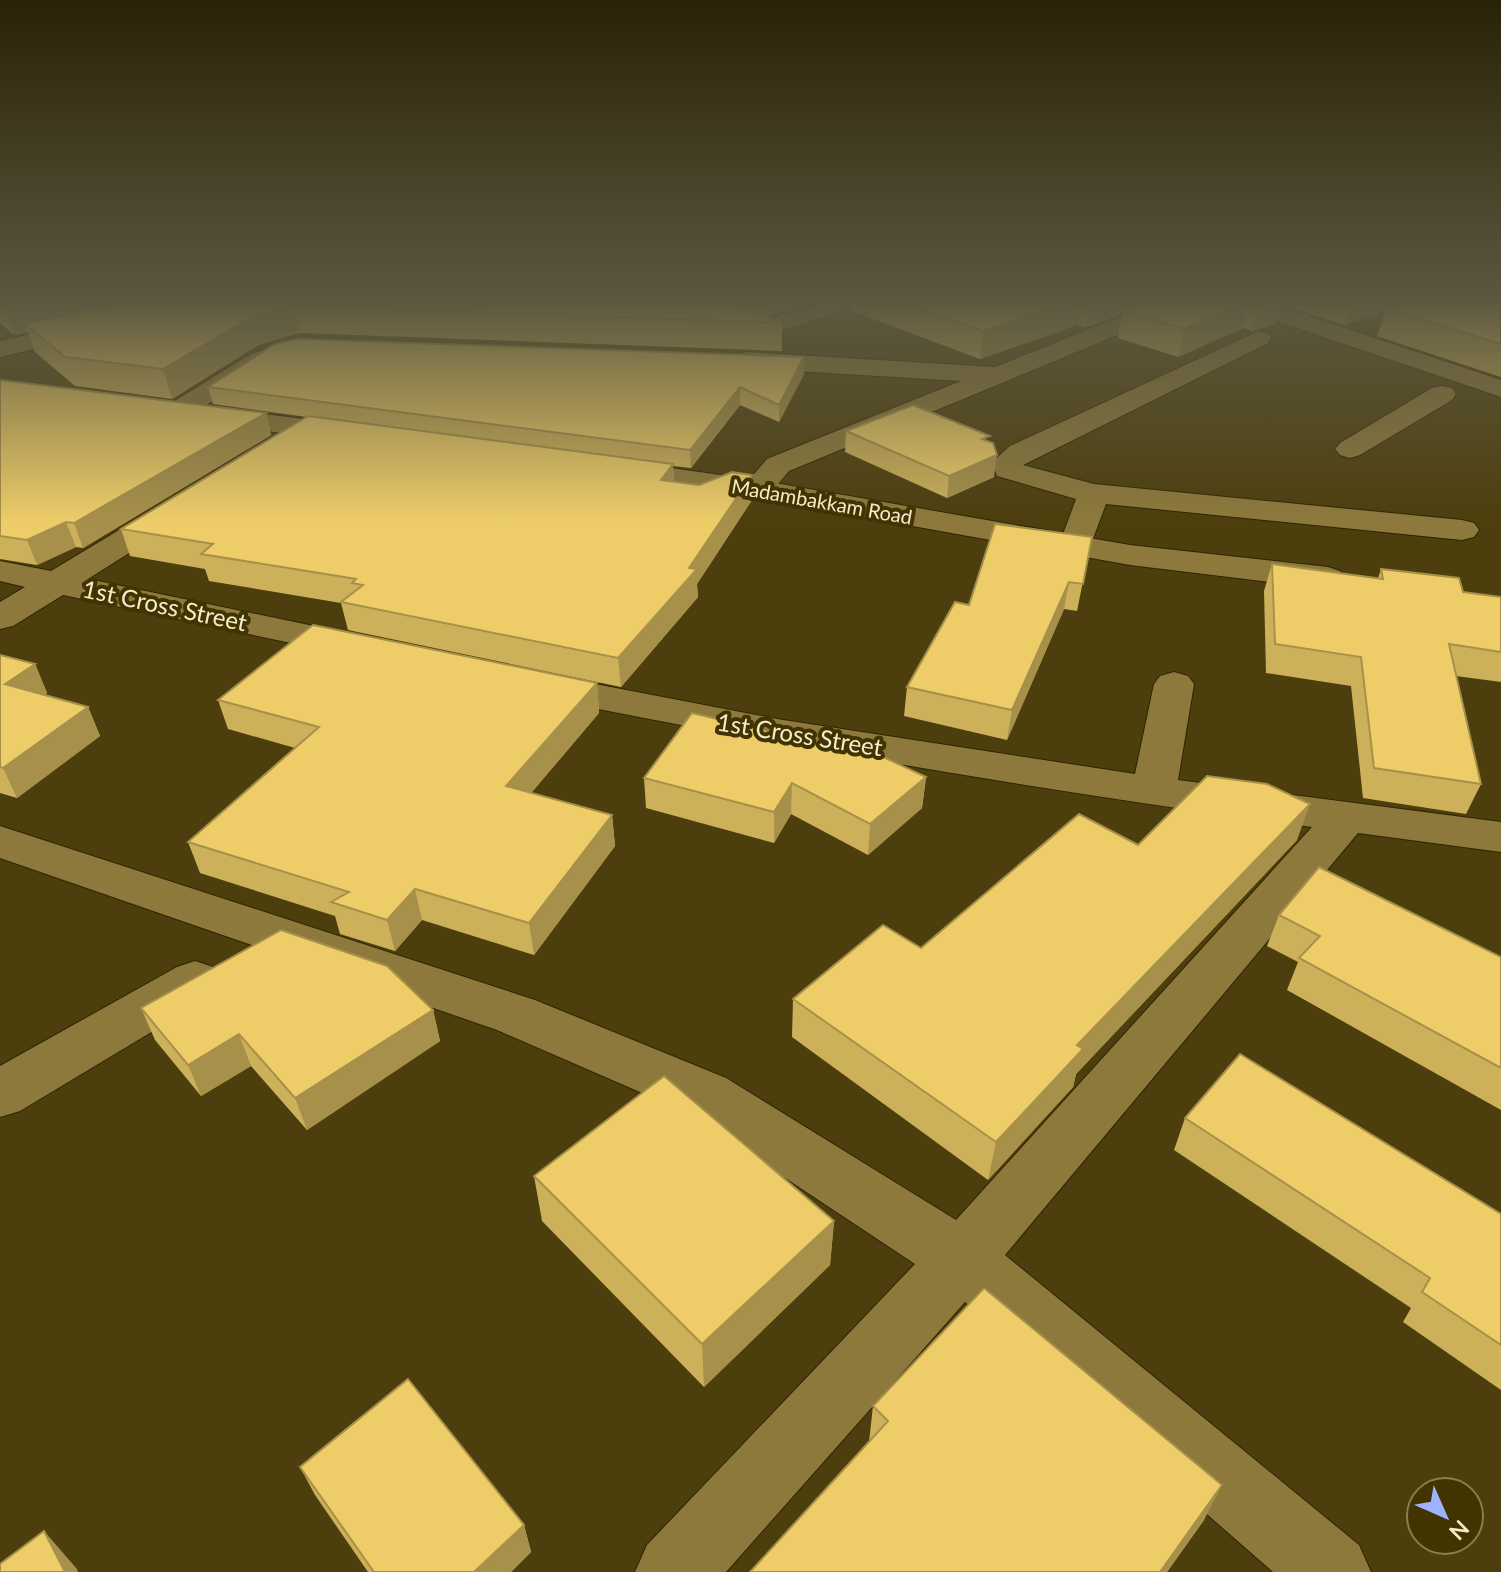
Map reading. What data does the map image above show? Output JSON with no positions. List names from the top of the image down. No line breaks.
{"streets":{"street":["Madambakkam Road","1st Cross Street"]},"north":"bottom right"}
